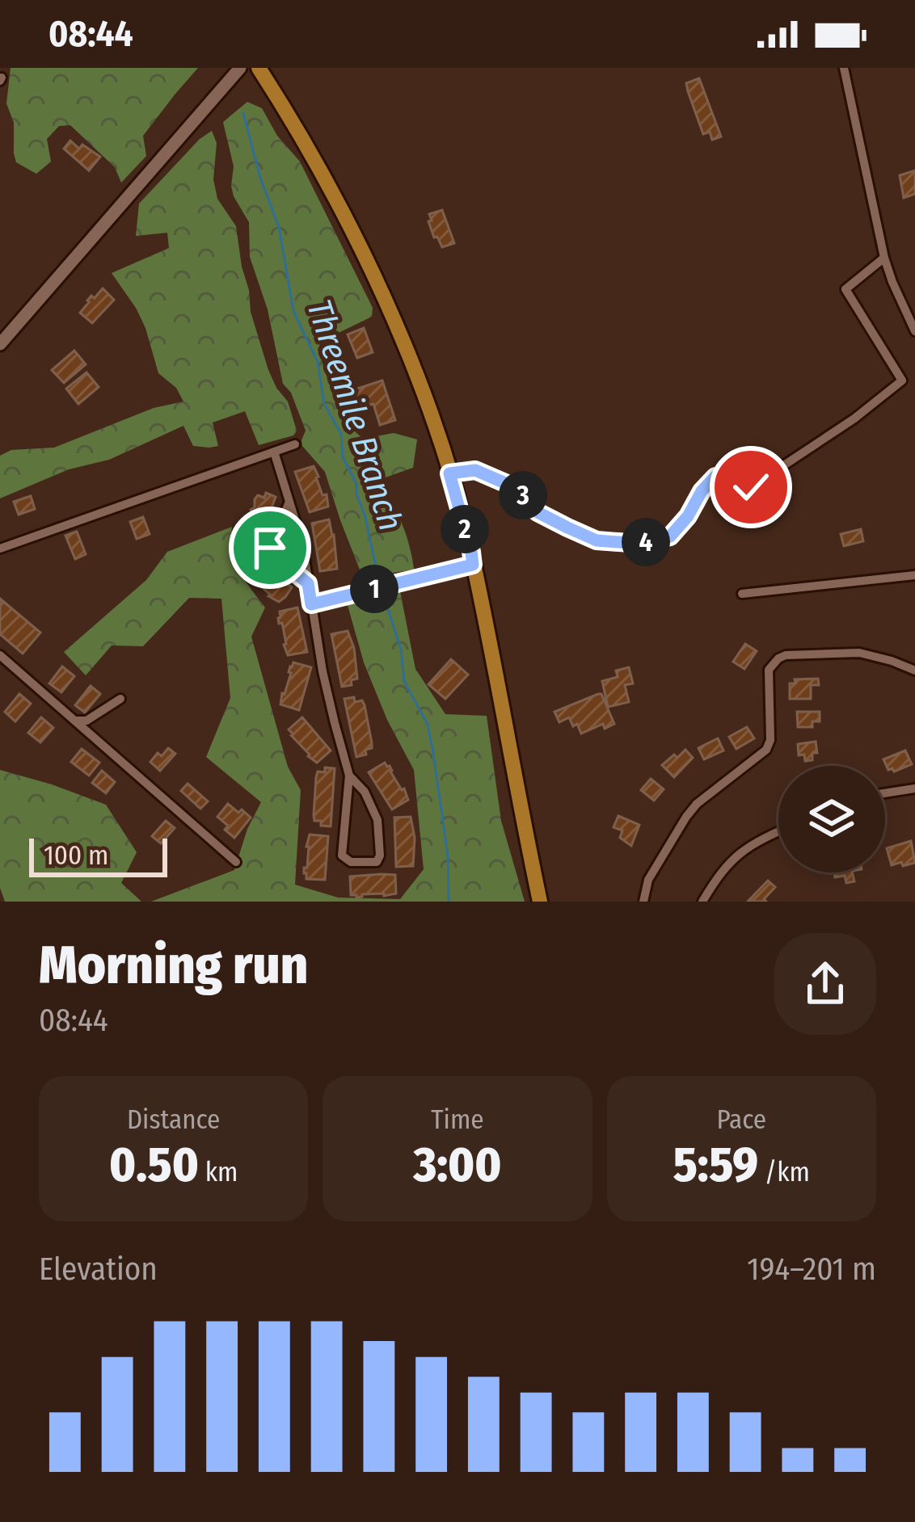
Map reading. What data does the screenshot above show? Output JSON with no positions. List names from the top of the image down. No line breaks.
{"water":["Threemile Branch"],"scale_bar":"100 m","page":{"status":"08:44","pins":["3","2","4","1"],"scale":"100 m","heading":["Morning run","08:44"],"stats":[["Distance","0.50 km"],["Time","3:00"],["Pace","5:59 /km"]],"chart":["Elevation","194–201 m"]}}
